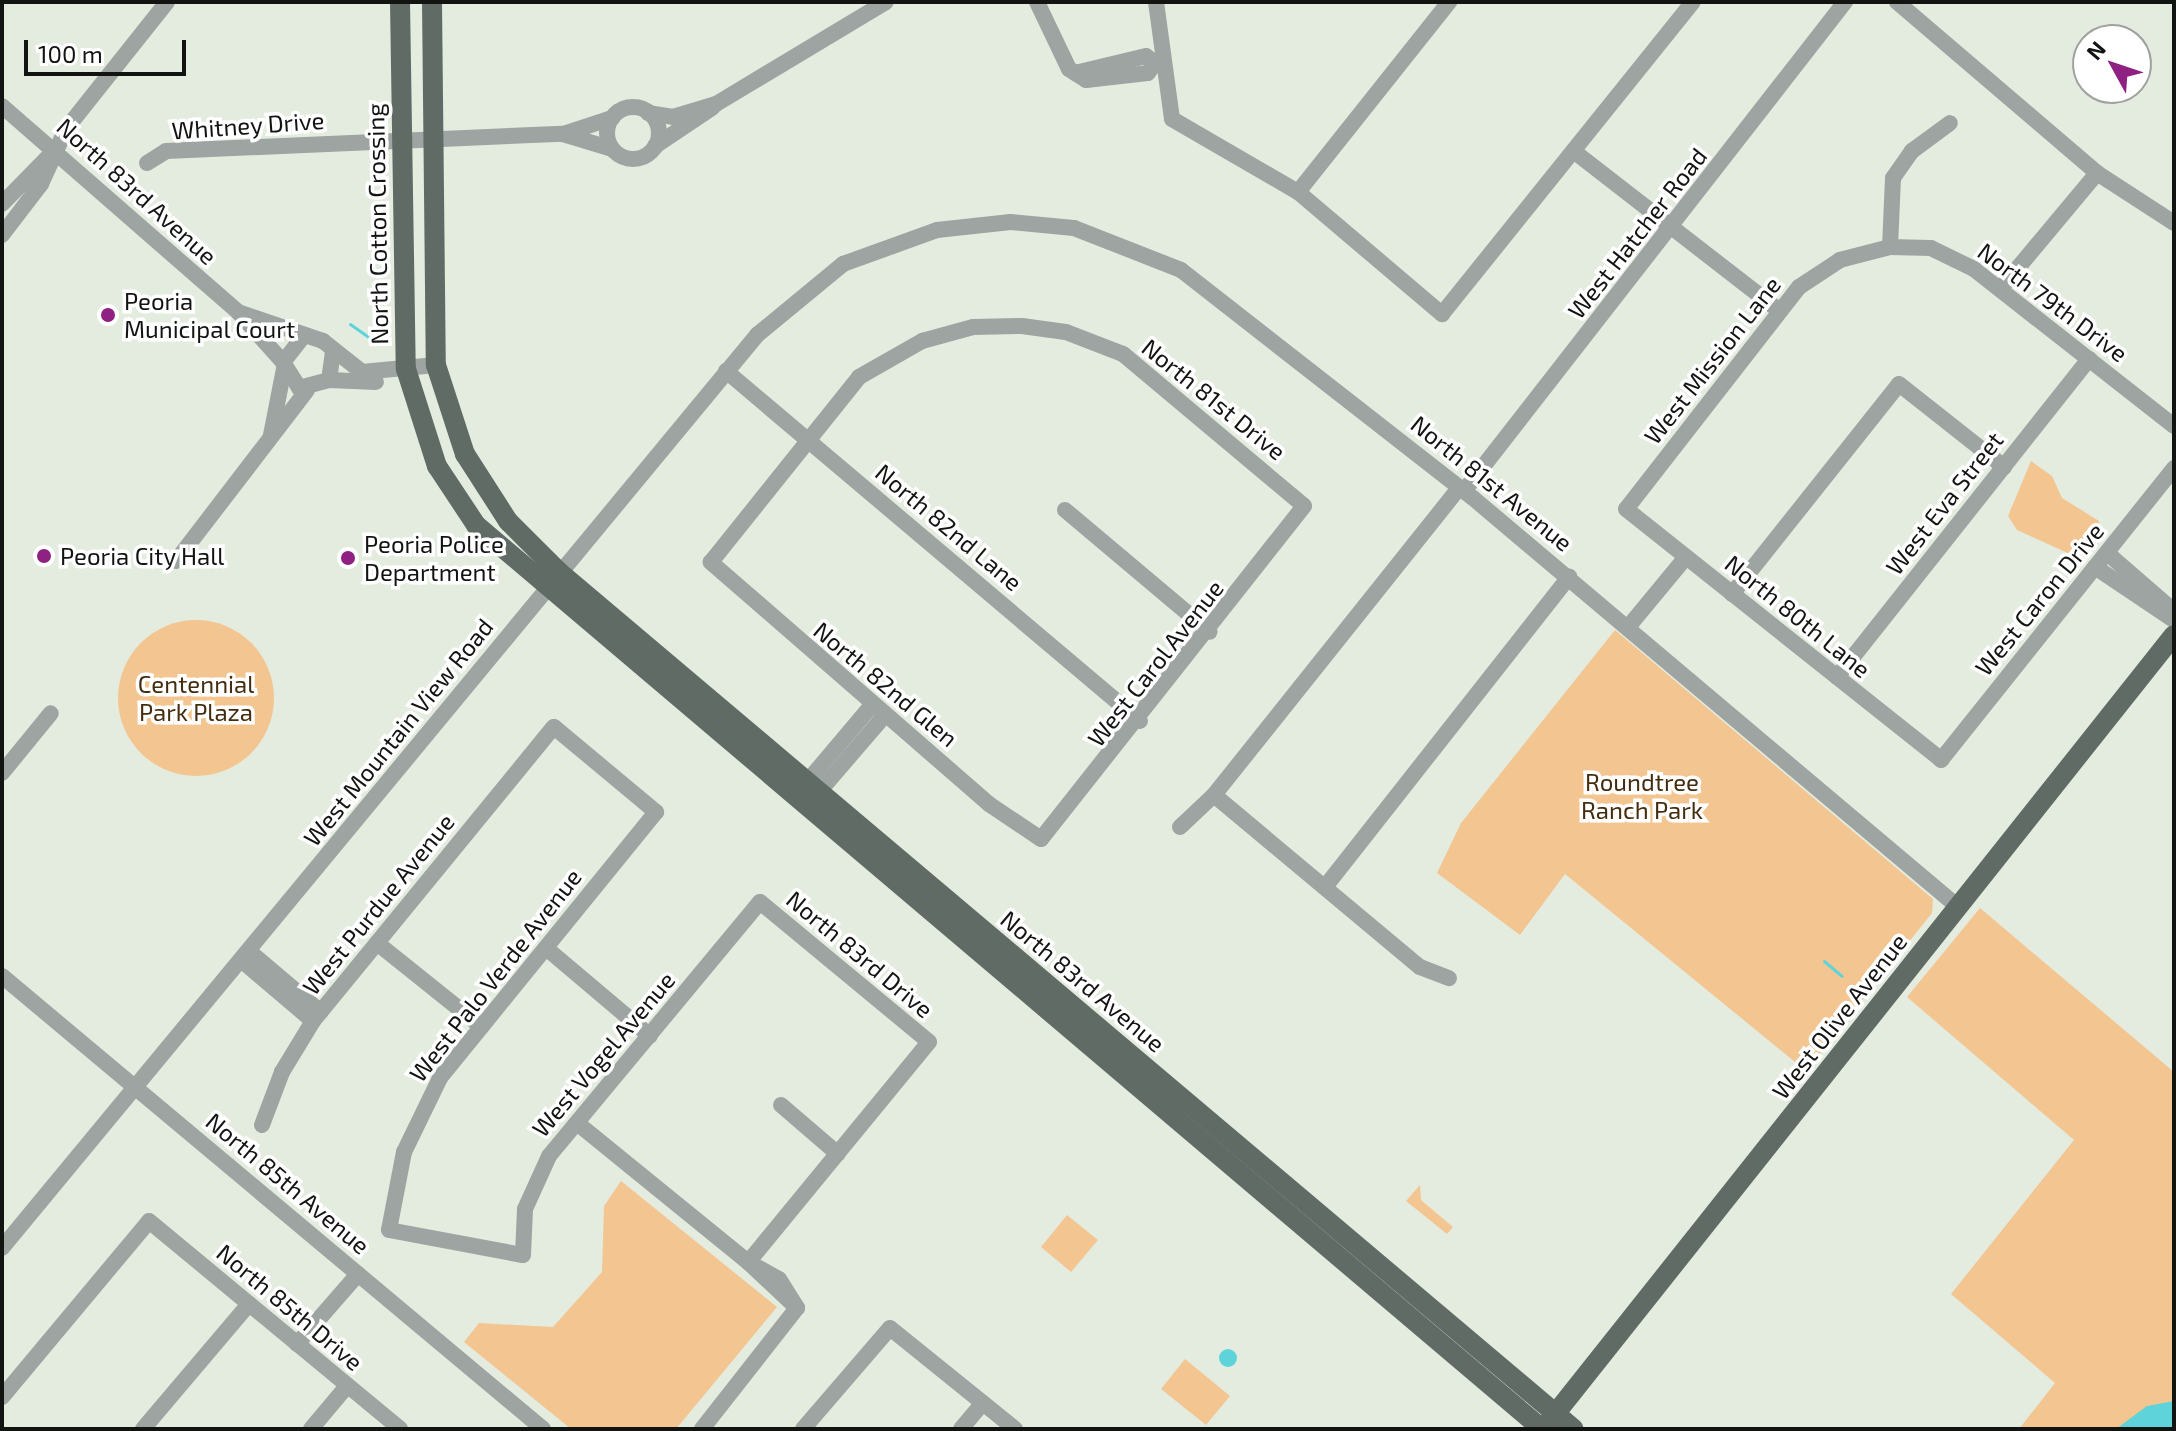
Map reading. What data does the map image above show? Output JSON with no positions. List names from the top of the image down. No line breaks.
{"streets":{"main road":["North 83rd Avenue","North Cotton Crossing","West Olive Avenue"],"street":["Whitney Drive","West Hatcher Road","North 79th Drive","West Mission Lane","North 81st Drive","North 81st Avenue","West Eva Street","North 82nd Lane","West Caron Drive","North 80th Lane","West Carol Avenue","North 82nd Glen","West Mountain View Road","West Purdue Avenue","North 83rd Drive","West Palo Verde Avenue","West Vogel Avenue","North 85th Avenue","North 85th Drive"]},"crossings":[["Whitney Drive","North Cotton Crossing"],["North 83rd Avenue","North Cotton Crossing"],["North 83rd Avenue","West Mountain View Road"],["North 83rd Avenue","West Olive Avenue"],["North Cotton Crossing","West Mountain View Road"],["West Hatcher Road","North 81st Avenue"],["North 79th Drive","West Mission Lane"],["North 79th Drive","West Eva Street"],["West Mission Lane","North 80th Lane"],["North 81st Drive","North 82nd Lane"],["North 81st Drive","West Carol Avenue"],["North 81st Drive","North 82nd Glen"],["North 81st Avenue","West Mountain View Road"],["North 81st Avenue","West Olive Avenue"],["West Eva Street","North 80th Lane"],["North 82nd Lane","West Carol Avenue"],["North 82nd Lane","North 82nd Glen"],["North 82nd Lane","West Mountain View Road"],["West Caron Drive","North 80th Lane"],["West Carol Avenue","North 82nd Glen"],["West Mountain View Road","North 85th Avenue"],["West Purdue Avenue","West Palo Verde Avenue"],["North 83rd Drive","West Vogel Avenue"],["West Palo Verde Avenue","West Vogel Avenue"]],"parks":["Centennial Park Plaza","Roundtree Ranch Park"],"places":["Peoria Municipal Court","Peoria City Hall","Peoria Police Department"],"scale_bar":"100 m","north":"top left"}
